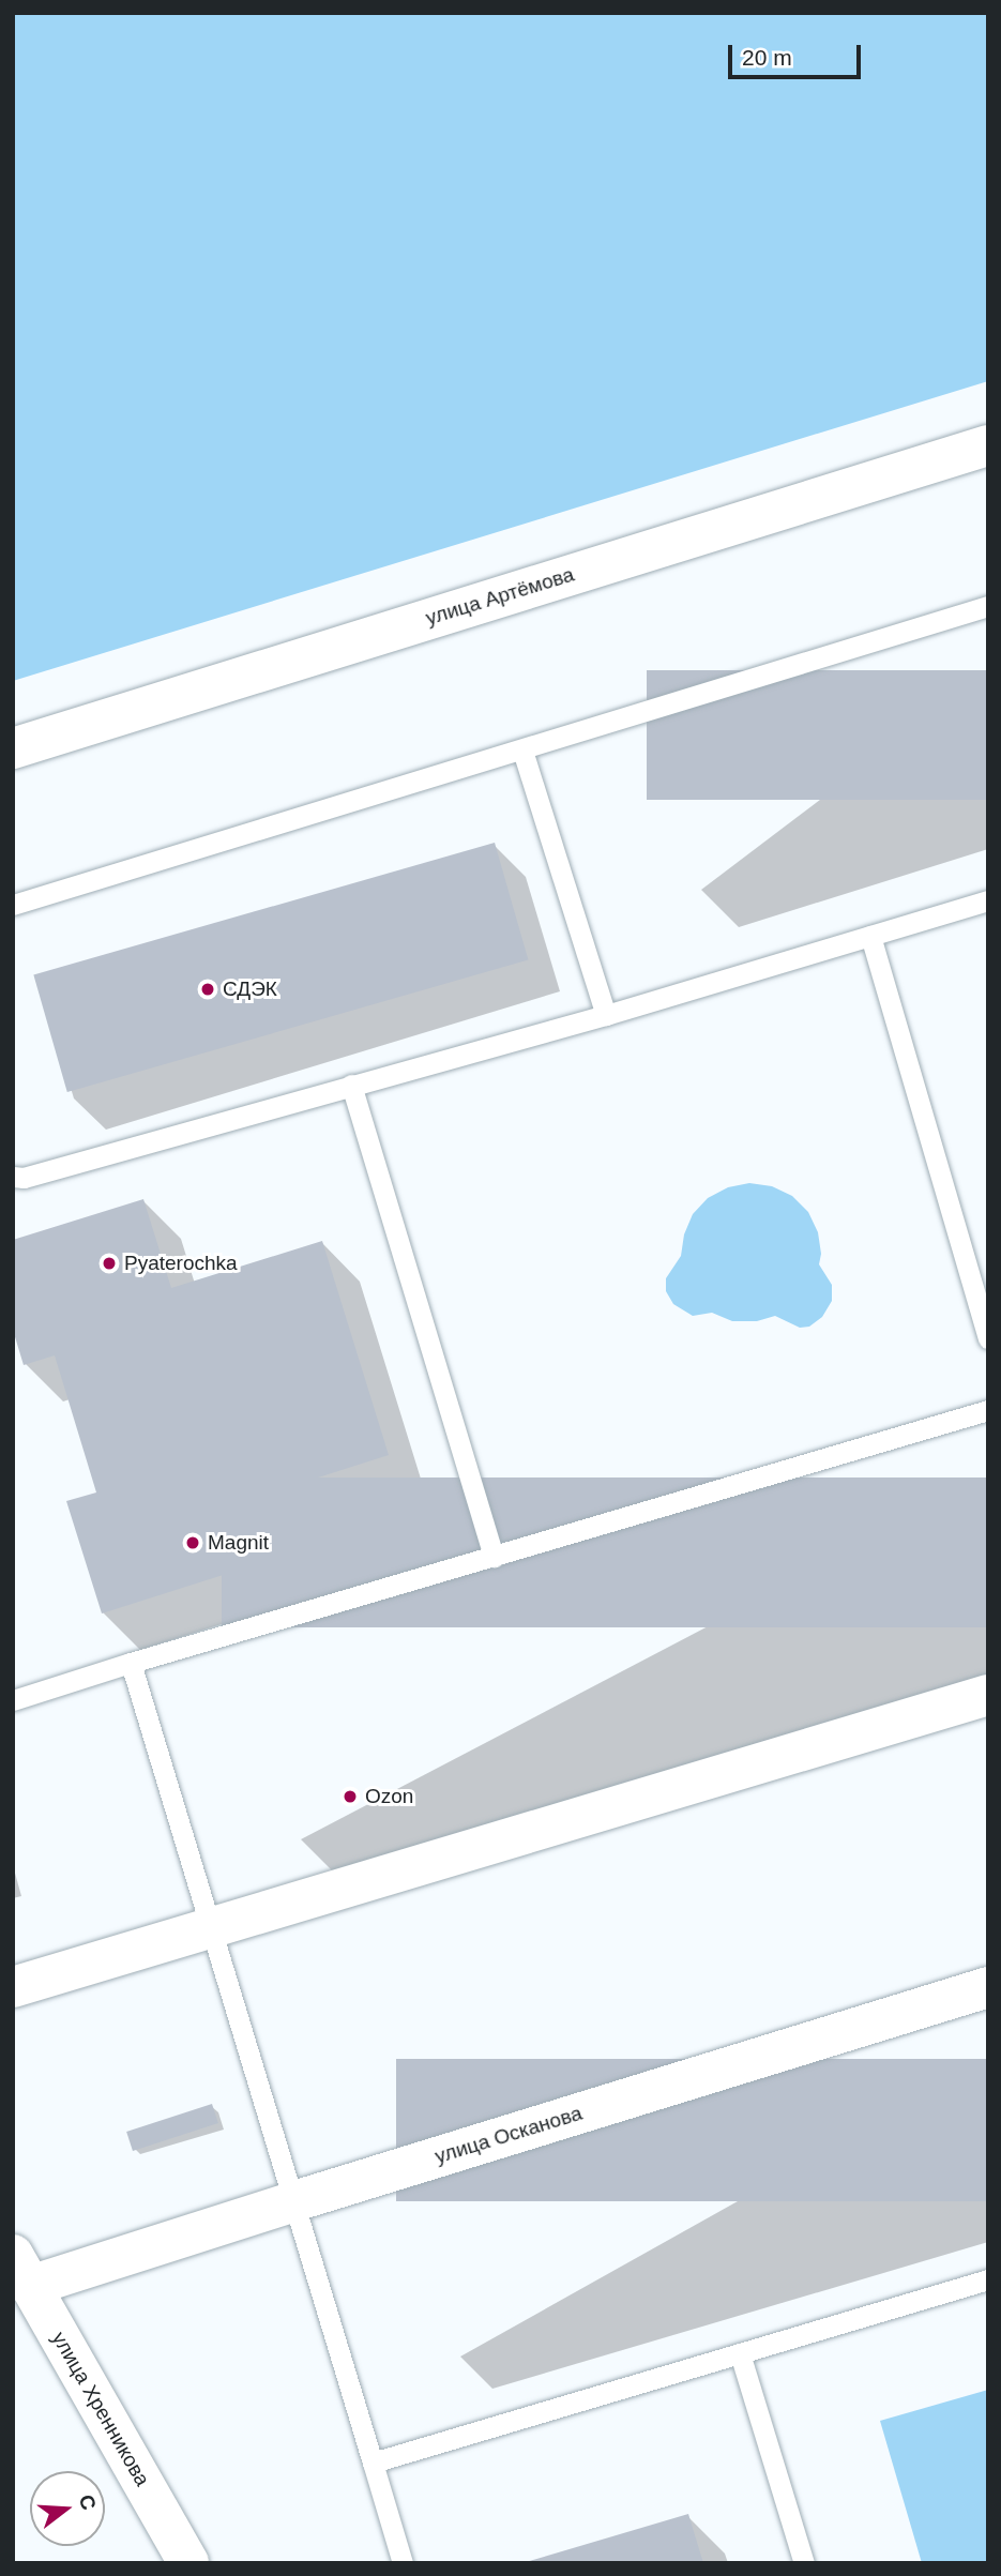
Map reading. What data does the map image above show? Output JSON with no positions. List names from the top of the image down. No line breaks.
{"streets":{"street":["улица Артёмова","улица Осканова","улица Хренникова"]},"crossings":[["улица Осканова","улица Хренникова"]],"places":["СДЭК","Pyaterochka","Magnit","Ozon"],"scale_bar":"20 m","north":"right"}
